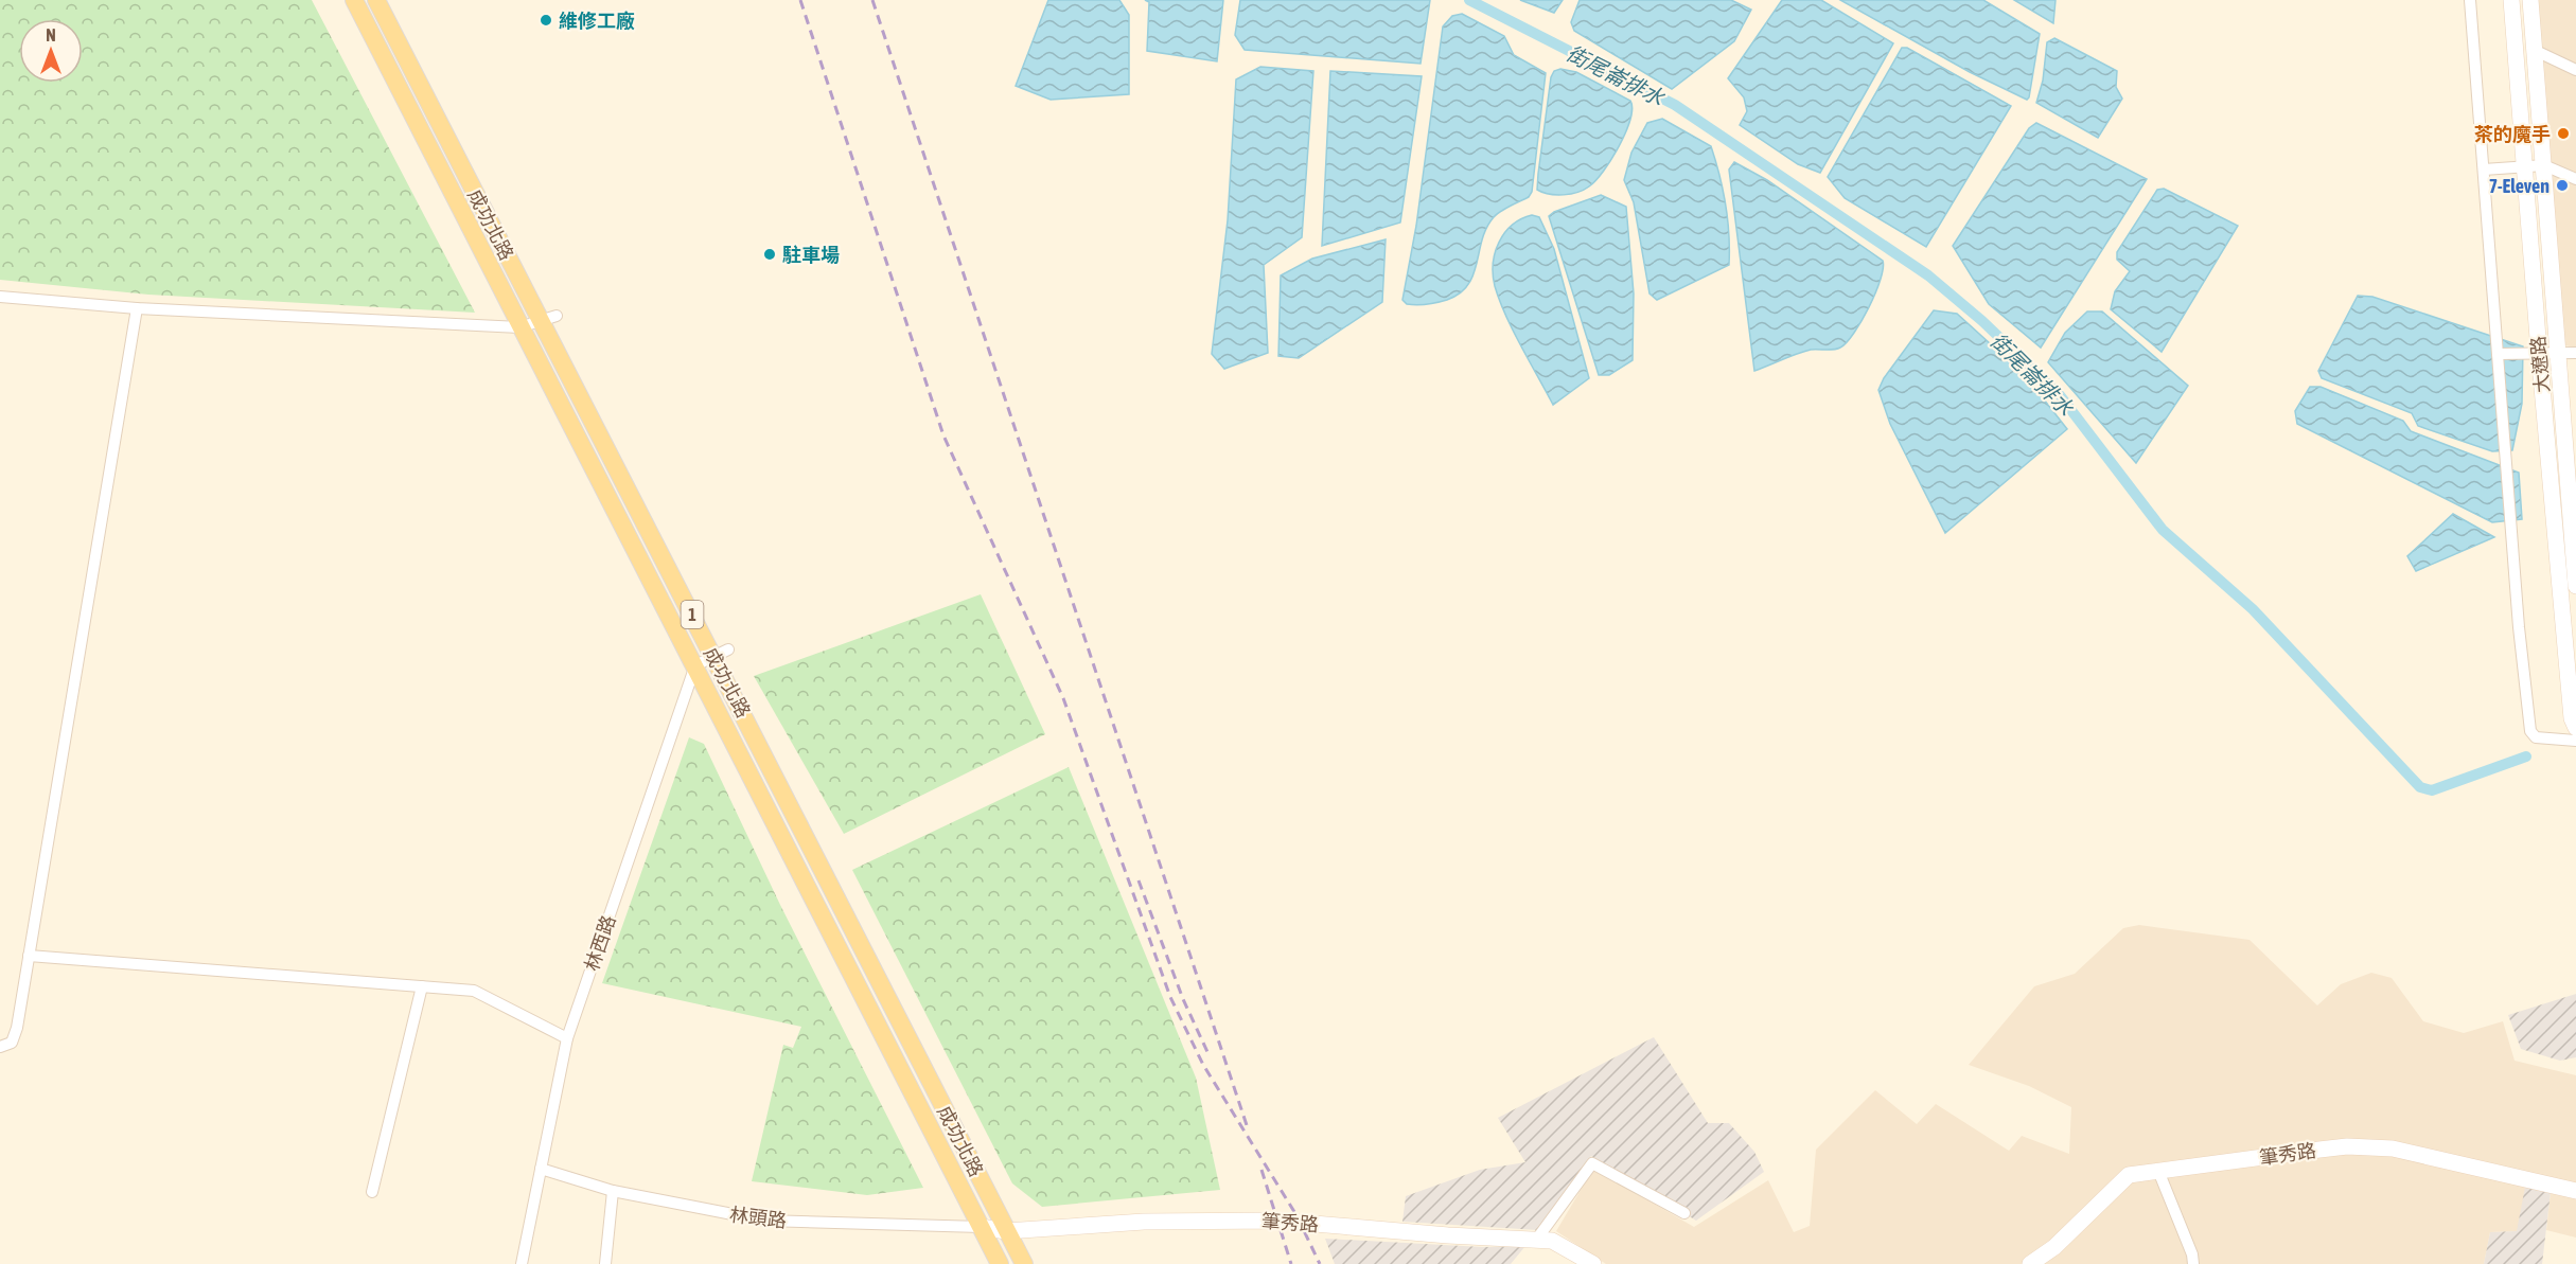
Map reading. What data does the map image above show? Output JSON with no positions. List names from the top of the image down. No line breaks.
{"streets":{"main road":["成功北路","1"],"street":["大遼路","林西路","筆秀路","林頭路"]},"crossings":[["成功北路","林西路"],["成功北路","筆秀路"],["成功北路","林頭路"],["林西路","林頭路"],["筆秀路","林頭路"]],"water":["街尾崙排水"],"places":["維修工廠","茶的魔手","7-Eleven","駐車場"],"north":"top"}
